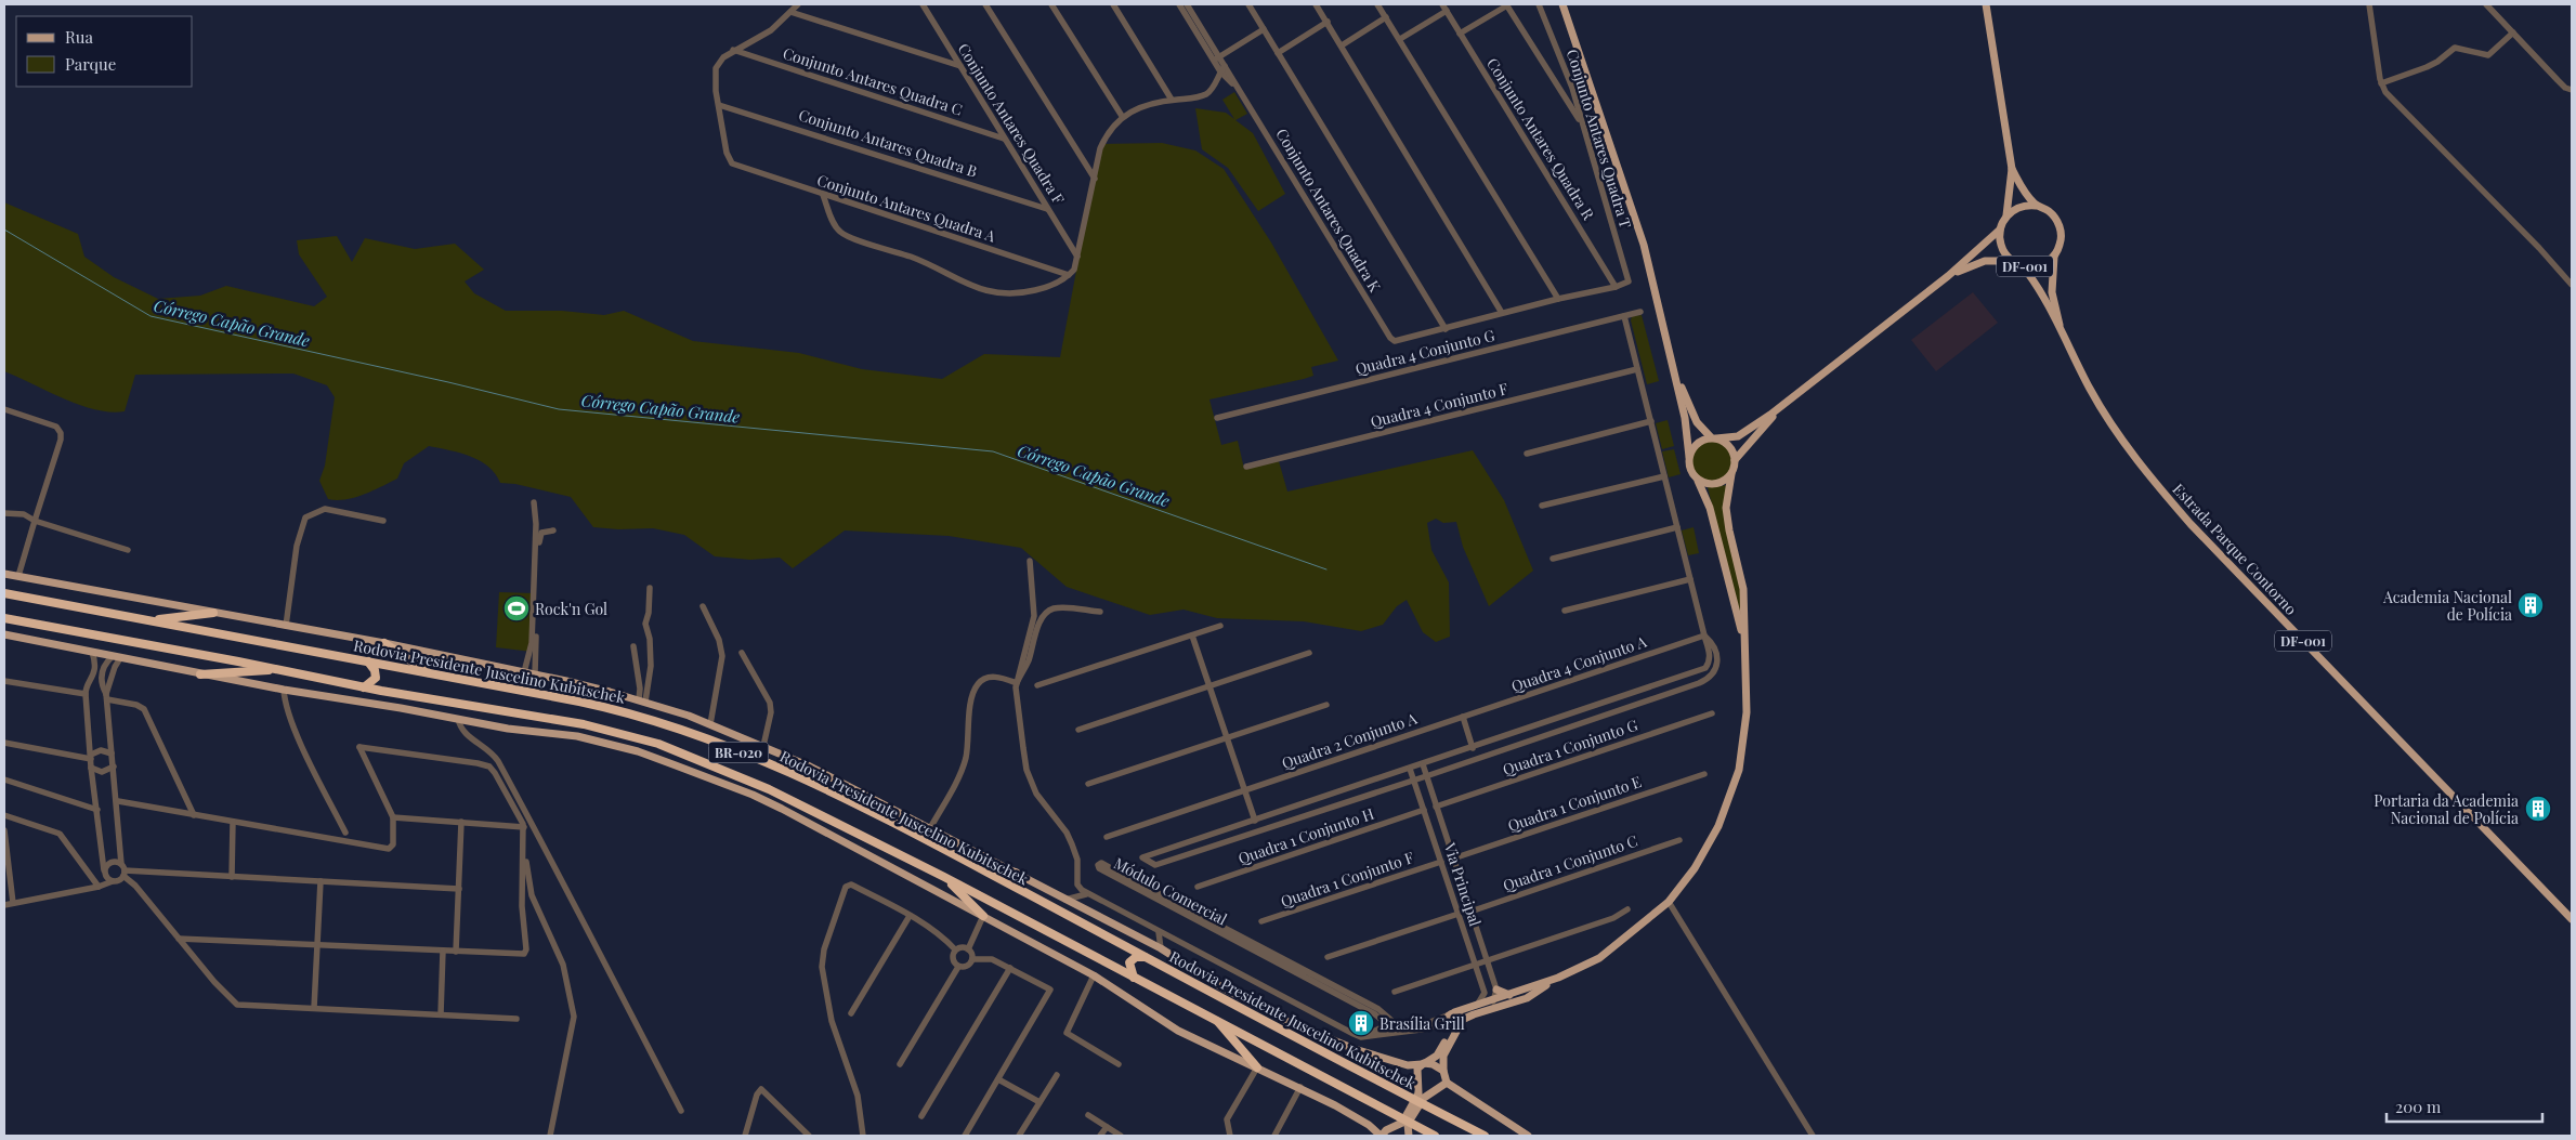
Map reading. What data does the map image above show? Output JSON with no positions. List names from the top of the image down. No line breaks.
{"streets":{"highway":["Rodovia Presidente Juscelino Kubitschek","BR-020"],"main road":["DF-001","Estrada Parque Contorno"],"street":["Conjunto Antares Quadra C","Conjunto Antares Quadra F","Conjunto Antares Quadra R","Conjunto Antares Quadra T","Conjunto Antares Quadra B","Conjunto Antares Quadra A","Conjunto Antares Quadra K","Quadra 4 Conjunto G","Quadra 4 Conjunto F","Quadra 4 Conjunto A","Quadra 2 Conjunto A","Quadra 1 Conjunto G","Quadra 1 Conjunto E","Quadra 1 Conjunto H","Quadra 1 Conjunto C","Quadra 1 Conjunto F","Via Principal","Módulo Comercial"]},"crossings":[["Conjunto Antares Quadra C","Conjunto Antares Quadra F"],["Conjunto Antares Quadra F","Conjunto Antares Quadra B"],["Conjunto Antares Quadra R","Conjunto Antares Quadra T"],["Conjunto Antares Quadra B","Conjunto Antares Quadra A"],["DF-001","Estrada Parque Contorno"],["Quadra 4 Conjunto A","Quadra 2 Conjunto A"],["Quadra 1 Conjunto G","Via Principal"],["Quadra 1 Conjunto E","Via Principal"],["Quadra 1 Conjunto H","Via Principal"],["Quadra 1 Conjunto C","Via Principal"],["Quadra 1 Conjunto F","Via Principal"]],"water":["Córrego Capão Grande"],"places":{"building":["Academia Nacional de Polícia","Portaria da Academia Nacional de Polícia","Brasília Grill"],"sports":["Rock'n Gol"]},"legend":["Rua","Parque"],"scale_bar":"200 m"}
